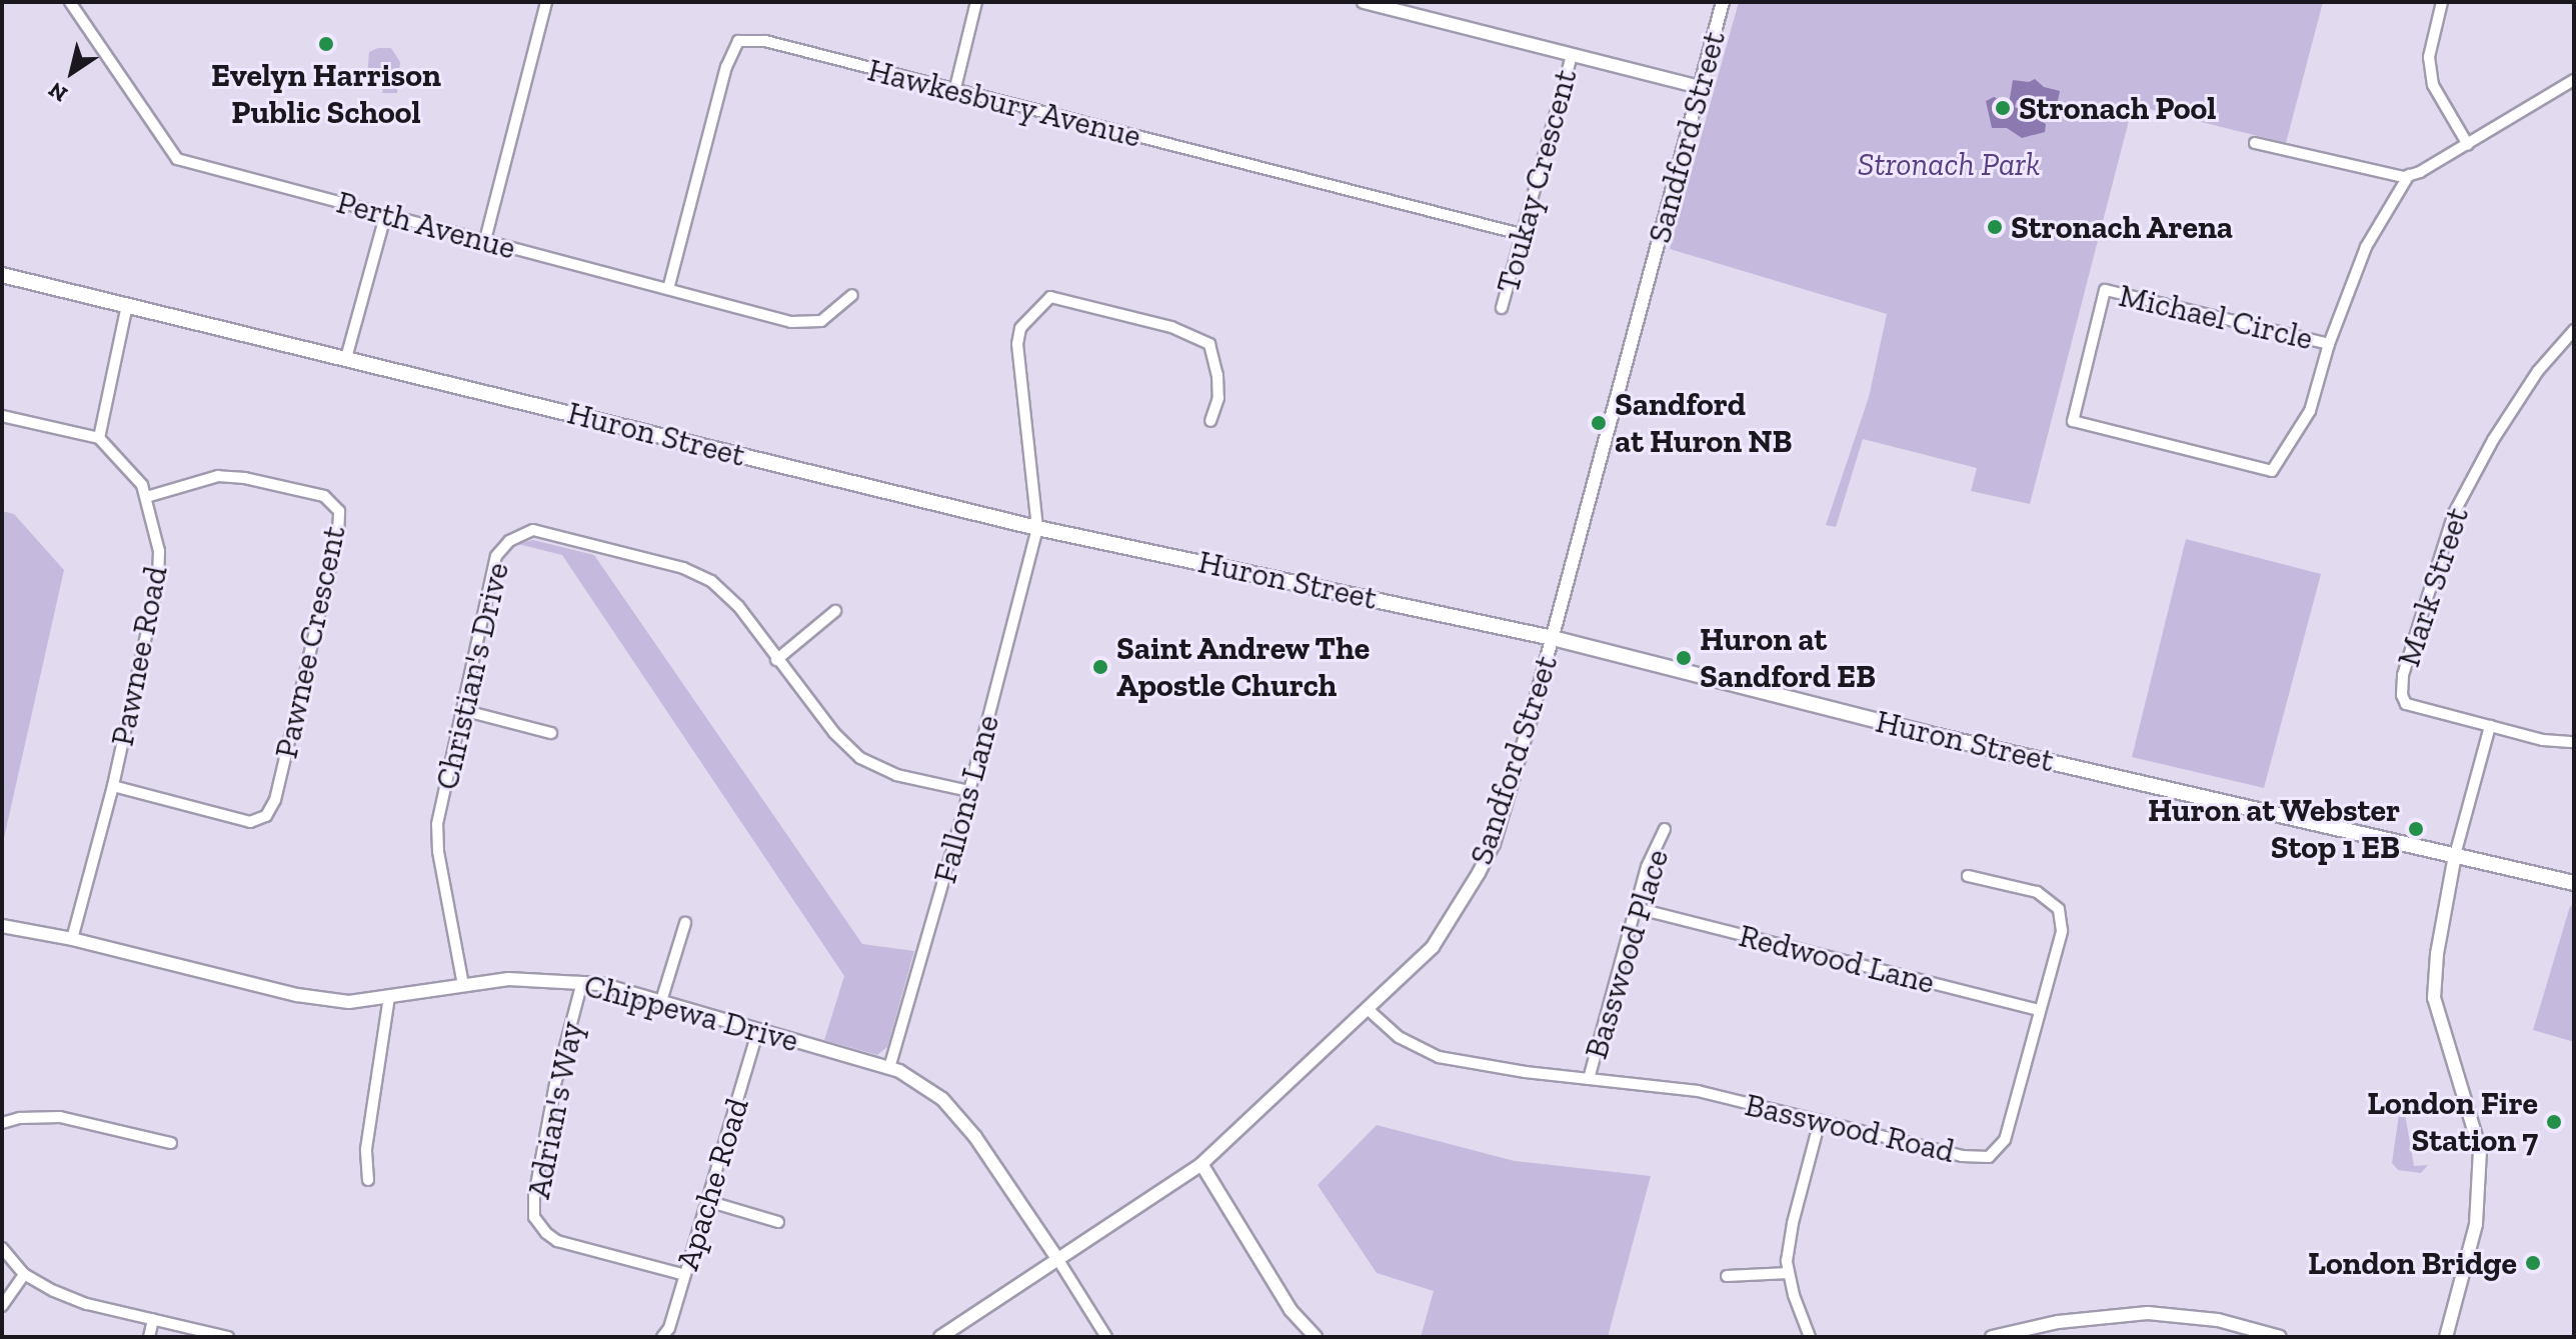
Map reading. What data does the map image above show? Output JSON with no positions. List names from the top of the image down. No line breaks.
{"streets":{"main road":["Huron Street"],"street":["Hawkesbury Avenue","Sandford Street","Toukay Crescent","Perth Avenue","Michael Circle","Mark Street","Pawnee Crescent","Pawnee Road","Christian's Drive","Fallons Lane","Basswood Place","Redwood Lane","Chippewa Drive","Adrian's Way","Basswood Road","Apache Road"]},"crossings":[["Hawkesbury Avenue","Toukay Crescent"],["Hawkesbury Avenue","Perth Avenue"],["Sandford Street","Huron Street"],["Sandford Street","Chippewa Drive"],["Sandford Street","Basswood Road"],["Huron Street","Fallons Lane"],["Pawnee Crescent","Pawnee Road"],["Pawnee Road","Chippewa Drive"],["Christian's Drive","Fallons Lane"],["Christian's Drive","Chippewa Drive"],["Fallons Lane","Chippewa Drive"],["Basswood Place","Redwood Lane"],["Basswood Place","Basswood Road"],["Redwood Lane","Basswood Road"],["Chippewa Drive","Adrian's Way"],["Chippewa Drive","Apache Road"],["Adrian's Way","Apache Road"]],"parks":["Stronach Park"],"places":["Evelyn Harrison Public School","Stronach Pool","Stronach Arena","Sandford at Huron NB","Huron at Sandford EB","Saint Andrew The Apostle Church","Huron at Webster Stop 1 EB","London Fire Station 7","London Bridge"],"north":"bottom left"}
